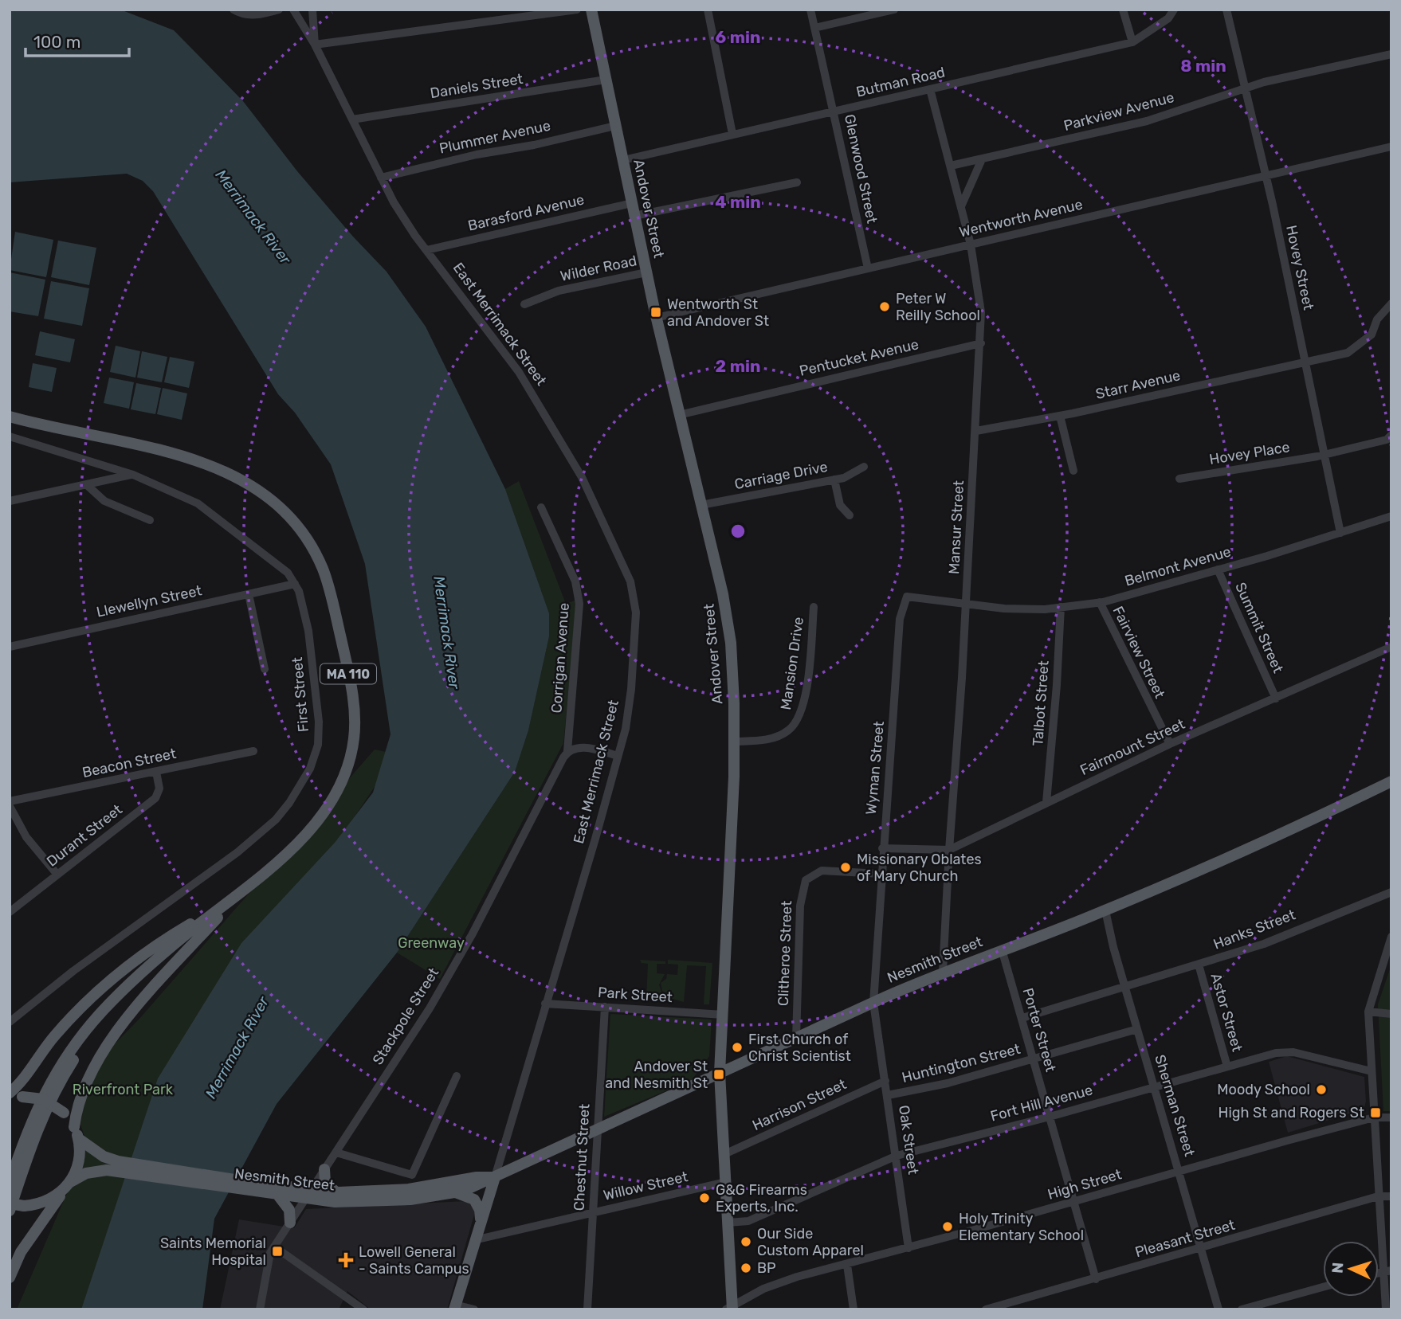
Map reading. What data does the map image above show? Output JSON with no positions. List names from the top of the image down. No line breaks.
{"streets":{"main road":["Andover Street","East Merrimack Street","MA 110","Nesmith Street"],"street":["Butman Road","Daniels Street","Parkview Avenue","Plummer Avenue","Glenwood Street","Barasford Avenue","Wentworth Avenue","Hovey Street","Wilder Road","Pentucket Avenue","Starr Avenue","Hovey Place","Carriage Drive","Mansur Street","Belmont Avenue","Llewellyn Street","Summit Street","Fairview Street","Corrigan Avenue","Mansion Drive","First Street","Talbot Street","Fairmount Street","Beacon Street","Wyman Street","Durant Street","Hanks Street","Clitheroe Street","Park Street","Astor Street","Stackpole Street","Porter Street","Huntington Street","Fort Hill Avenue","Harrison Street","Sherman Street","Oak Street","Chestnut Street","High Street","Willow Street","Pleasant Street"]},"crossings":[["Butman Road","Glenwood Street"],["Butman Road","Andover Street"],["Butman Road","Mansur Street"],["Daniels Street","Andover Street"],["Daniels Street","East Merrimack Street"],["Parkview Avenue","Hovey Street"],["Parkview Avenue","Mansur Street"],["Plummer Avenue","Andover Street"],["Plummer Avenue","East Merrimack Street"],["Glenwood Street","Wentworth Avenue"],["Andover Street","Barasford Avenue"],["Andover Street","Wentworth Avenue"],["Andover Street","Wilder Road"],["Andover Street","Pentucket Avenue"],["Andover Street","Carriage Drive"],["Andover Street","Mansion Drive"],["Andover Street","Nesmith Street"],["Andover Street","Park Street"],["Andover Street","Fort Hill Avenue"],["Andover Street","Harrison Street"],["Andover Street","High Street"],["Andover Street","Willow Street"],["Barasford Avenue","East Merrimack Street"],["Wentworth Avenue","Hovey Street"],["Wentworth Avenue","Mansur Street"],["Hovey Street","Starr Avenue"],["Hovey Street","Hovey Place"],["Hovey Street","Belmont Avenue"],["East Merrimack Street","Nesmith Street"],["East Merrimack Street","Park Street"],["East Merrimack Street","Willow Street"],["Pentucket Avenue","Mansur Street"],["Starr Avenue","Mansur Street"],["Mansur Street","Belmont Avenue"],["Mansur Street","Fairmount Street"],["Mansur Street","Wyman Street"],["Mansur Street","Nesmith Street"],["Belmont Avenue","Summit Street"],["Belmont Avenue","Fairview Street"],["Belmont Avenue","Talbot Street"],["Belmont Avenue","Wyman Street"],["Llewellyn Street","First Street"],["Summit Street","Fairmount Street"],["Fairview Street","Fairmount Street"],["Corrigan Avenue","Stackpole Street"],["Talbot Street","Fairmount Street"],["Fairmount Street","Wyman Street"],["Beacon Street","Durant Street"],["Wyman Street","Clitheroe Street"],["Wyman Street","Nesmith Street"],["Wyman Street","Oak Street"],["Hanks Street","Astor Street"],["Hanks Street","Porter Street"],["Hanks Street","Sherman Street"],["Clitheroe Street","Nesmith Street"],["Nesmith Street","Stackpole Street"],["Nesmith Street","Porter Street"],["Nesmith Street","Sherman Street"],["Nesmith Street","Oak Street"],["Nesmith Street","Chestnut Street"],["Park Street","Chestnut Street"],["Astor Street","Fort Hill Avenue"],["Porter Street","Huntington Street"],["Porter Street","Fort Hill Avenue"],["Porter Street","High Street"],["Porter Street","Pleasant Street"],["Huntington Street","Sherman Street"],["Huntington Street","Oak Street"],["Fort Hill Avenue","Sherman Street"],["Fort Hill Avenue","Oak Street"],["Harrison Street","Oak Street"],["Sherman Street","High Street"],["Sherman Street","Pleasant Street"],["Oak Street","High Street"],["Chestnut Street","Willow Street"]],"water":["Merrimack River"],"parks":["Greenway","Riverfront Park"],"places":{"other":["Peter W Reilly School","Missionary Oblates of Mary Church","First Church of Christ Scientist","Moody School","G&G Firearms Experts, Inc.","Holy Trinity Elementary School","Our Side Custom Apparel","BP"],"transit":["Wentworth St and Andover St","Andover St and Nesmith St","High St and Rogers St","Saints Memorial Hospital"],"health":["Lowell General - Saints Campus"]},"scale_bar":"100 m","north":"left","rings":["6 min","8 min","4 min","2 min"]}
